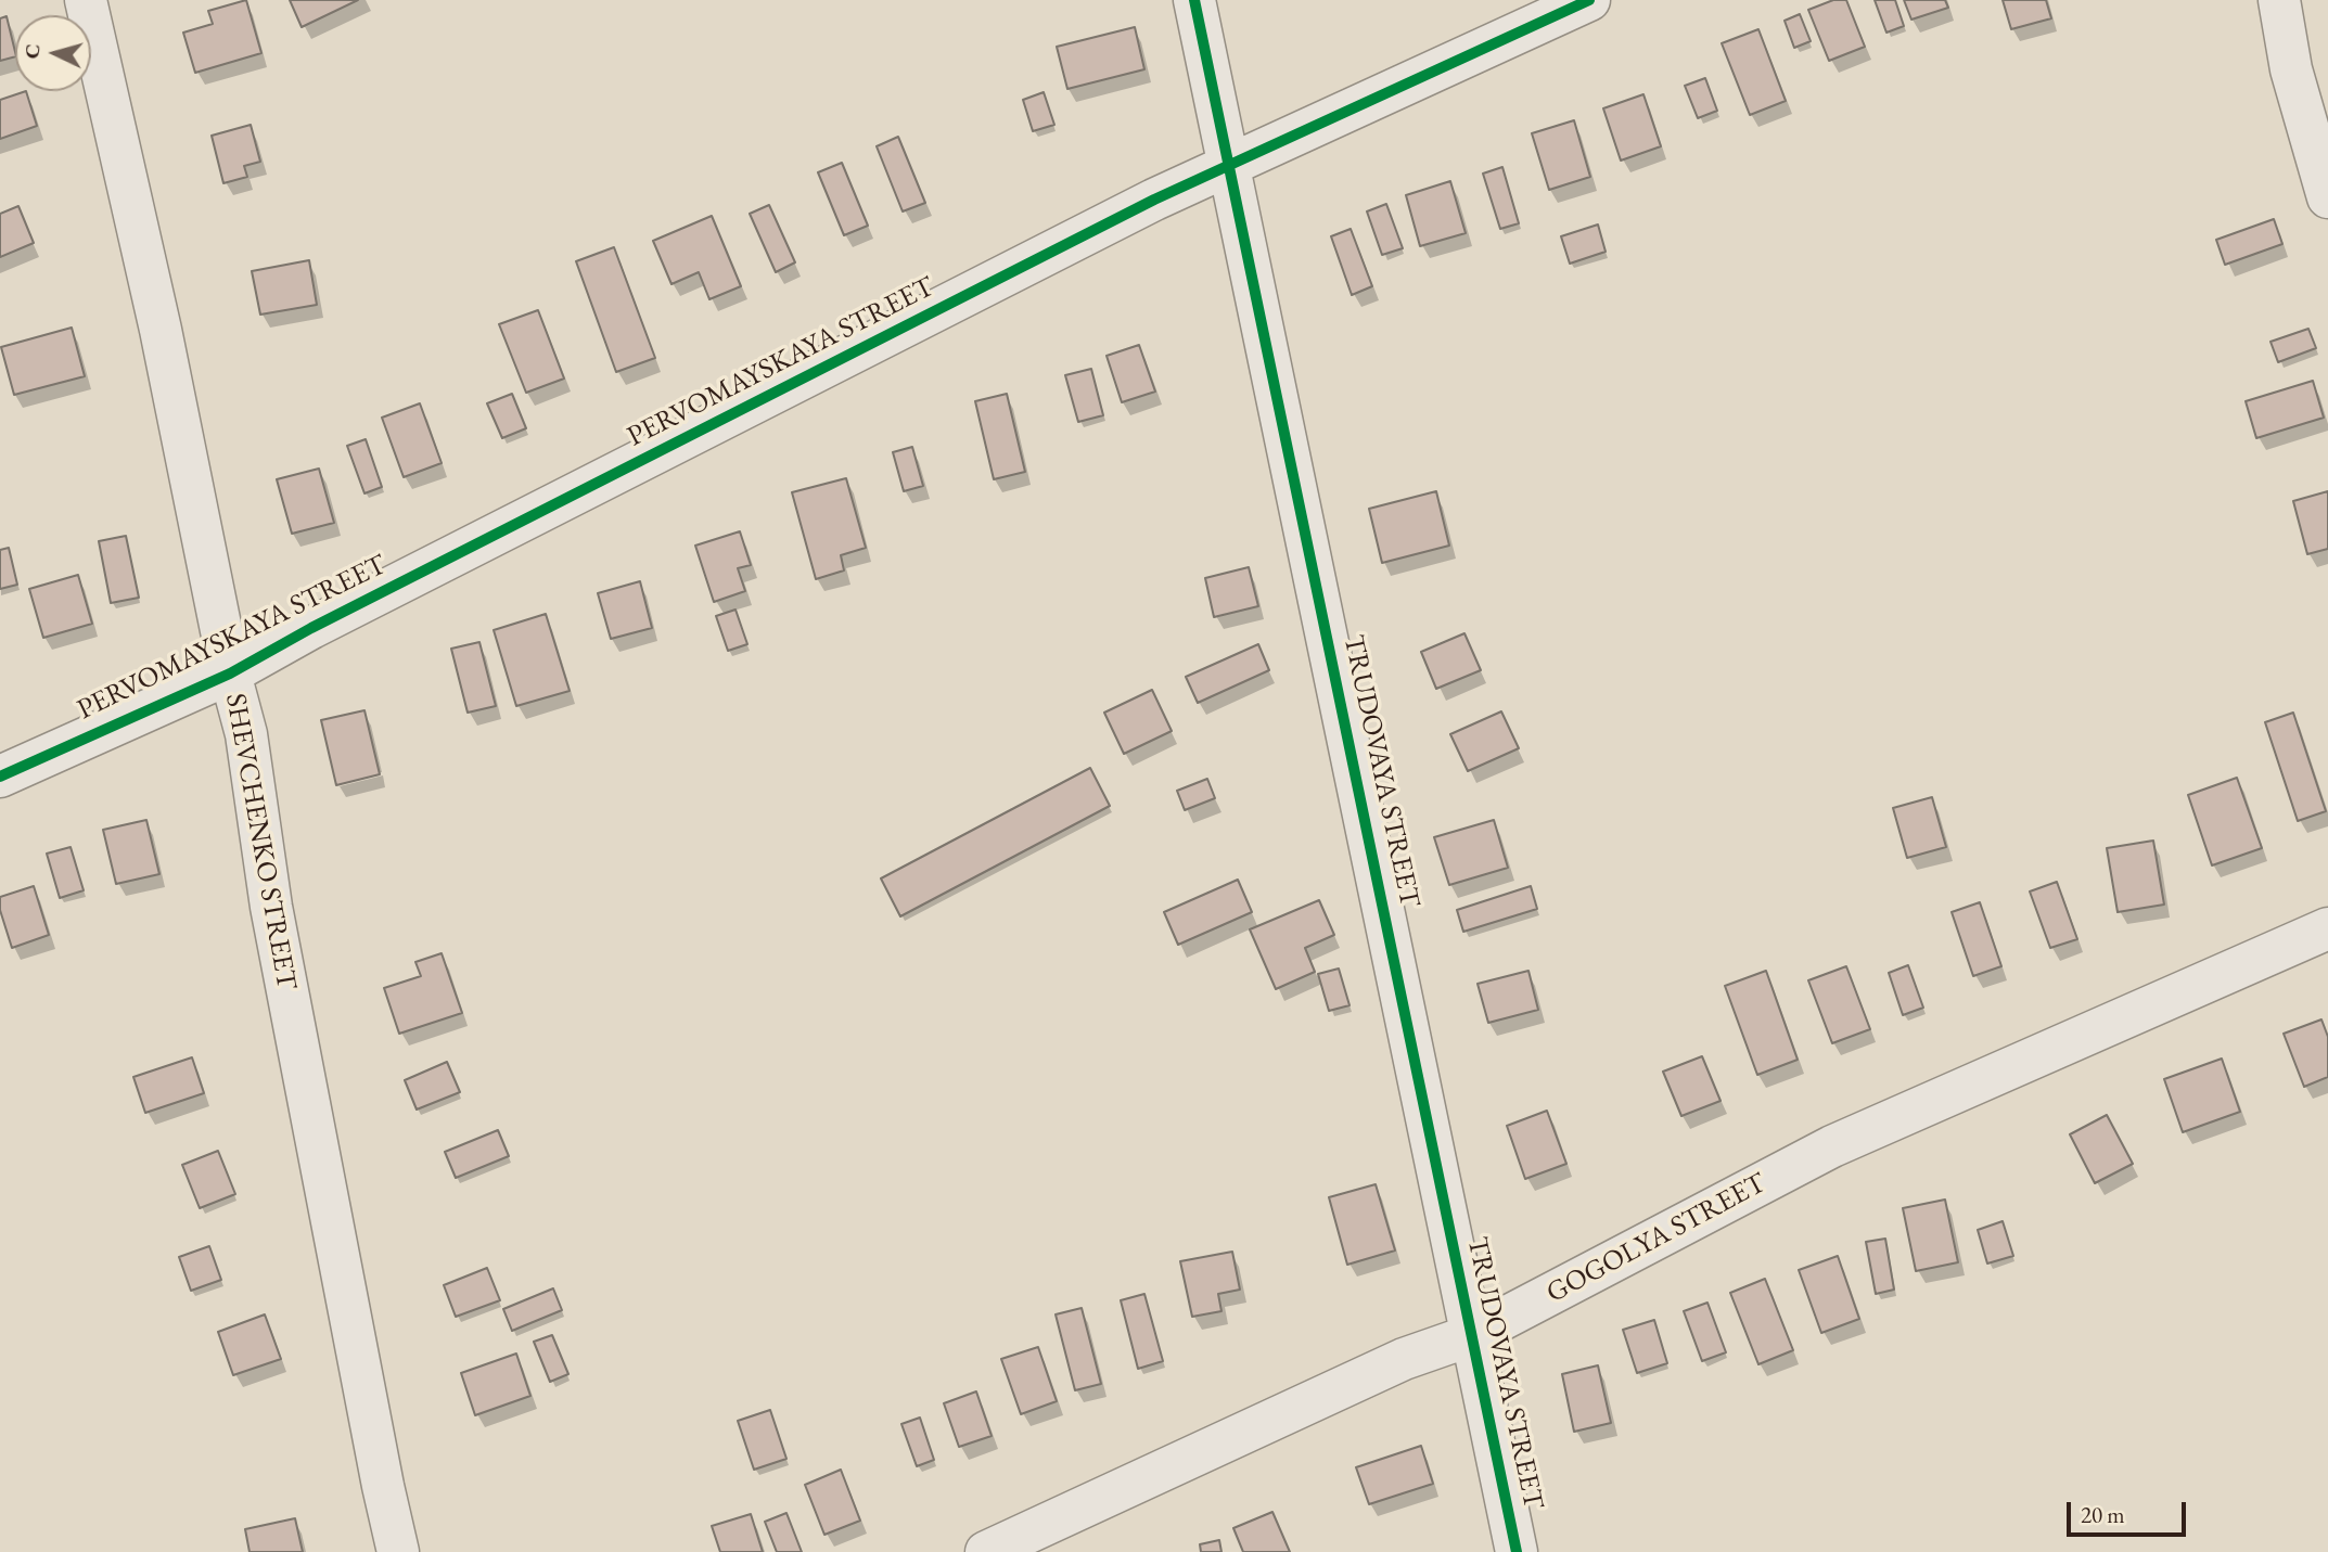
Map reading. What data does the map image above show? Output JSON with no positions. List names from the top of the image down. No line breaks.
{"streets":{"street":["PERVOMAYSKAYA STREET","TRUDOVAYA STREET","SHEVCHENKO STREET","GOGOLYA STREET"]},"crossings":[["PERVOMAYSKAYA STREET","TRUDOVAYA STREET"],["PERVOMAYSKAYA STREET","SHEVCHENKO STREET"],["TRUDOVAYA STREET","GOGOLYA STREET"]],"scale_bar":"20 m","north":"left"}
